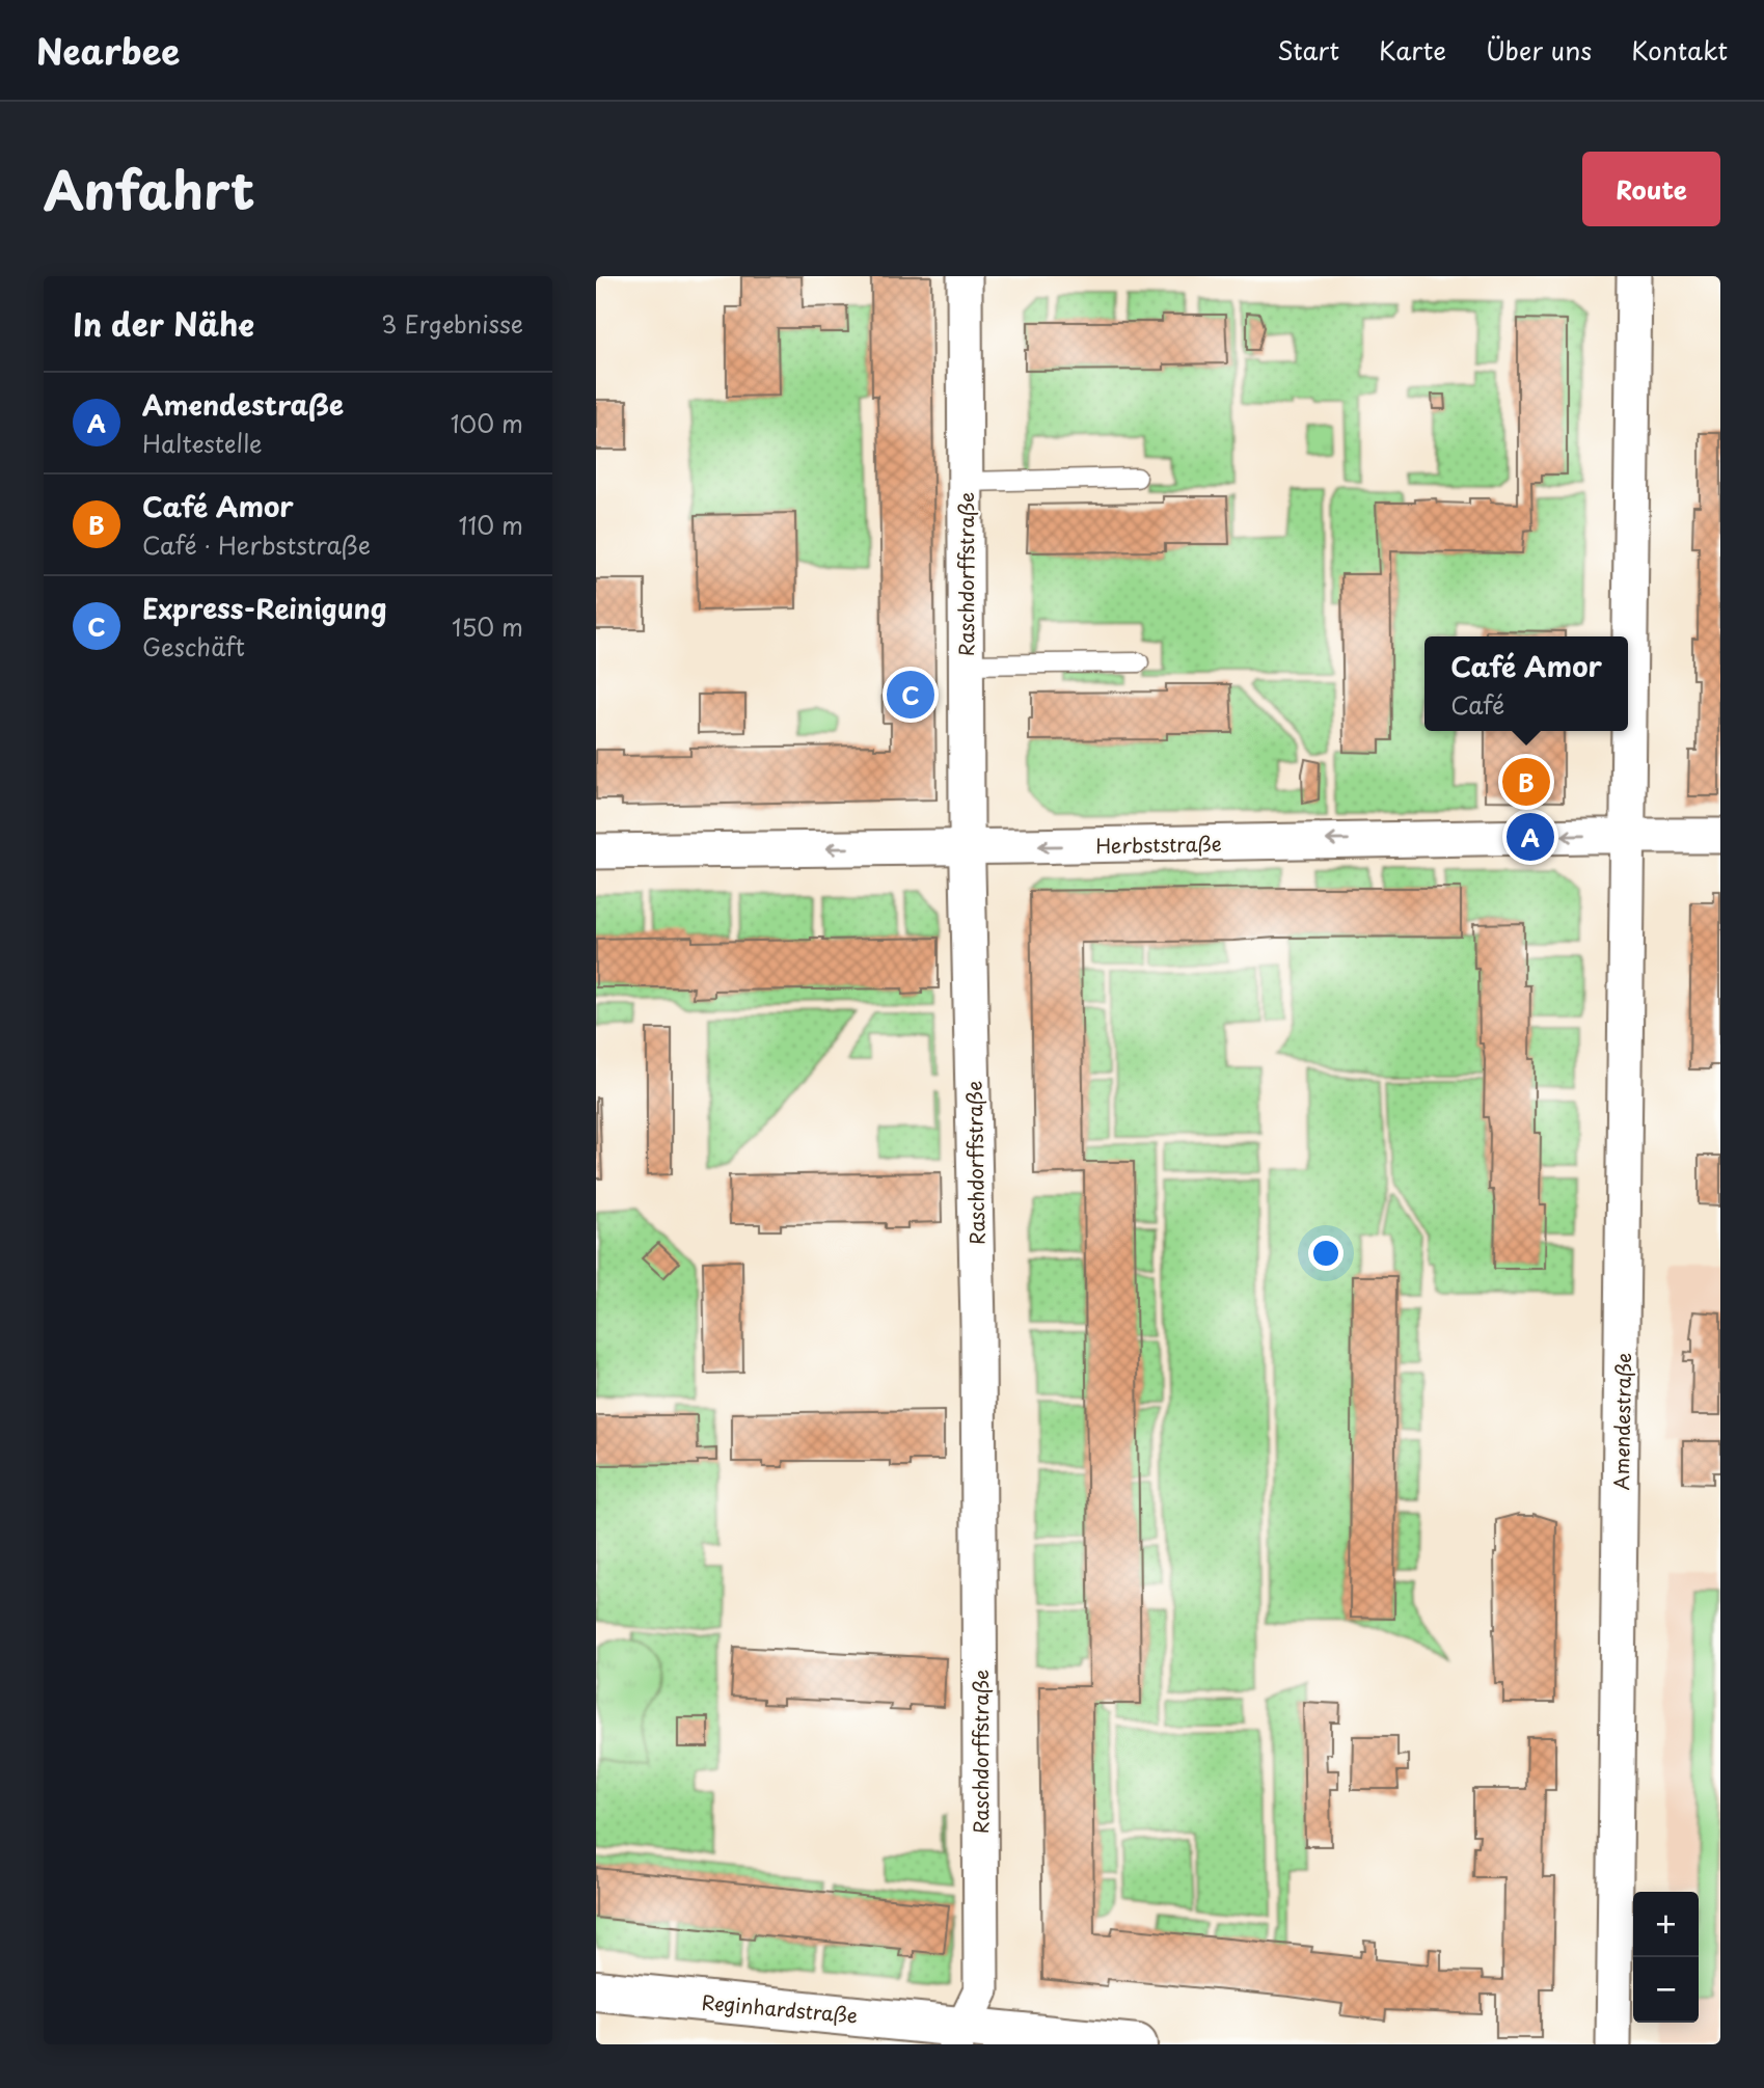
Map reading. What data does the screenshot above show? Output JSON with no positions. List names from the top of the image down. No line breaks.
{"streets":{"street":["Raschdorffstraße","Herbststraße","Amendestraße","Reginhardstraße"]},"crossings":[["Raschdorffstraße","Herbststraße"],["Raschdorffstraße","Reginhardstraße"],["Herbststraße","Amendestraße"]],"one_way":["Herbststraße"],"page":{"header":"Nearbee","nav":["Start","Karte","Über uns","Kontakt"],"title":"Anfahrt","buttons":"Route","heading":["In der Nähe","3 Ergebnisse"],"list":[{"mark":"A","name":"Amendestraße","note":"Haltestelle","value":"100 m"},{"mark":"B","name":"Café Amor","note":"Café · Herbststraße","value":"110 m"},{"mark":"C","name":"Express-Reinigung","note":"Geschäft","value":"150 m"}],"popup":["Café Amor","Café"],"pins":["C","B","A"],"map_buttons":["+","−"]}}
